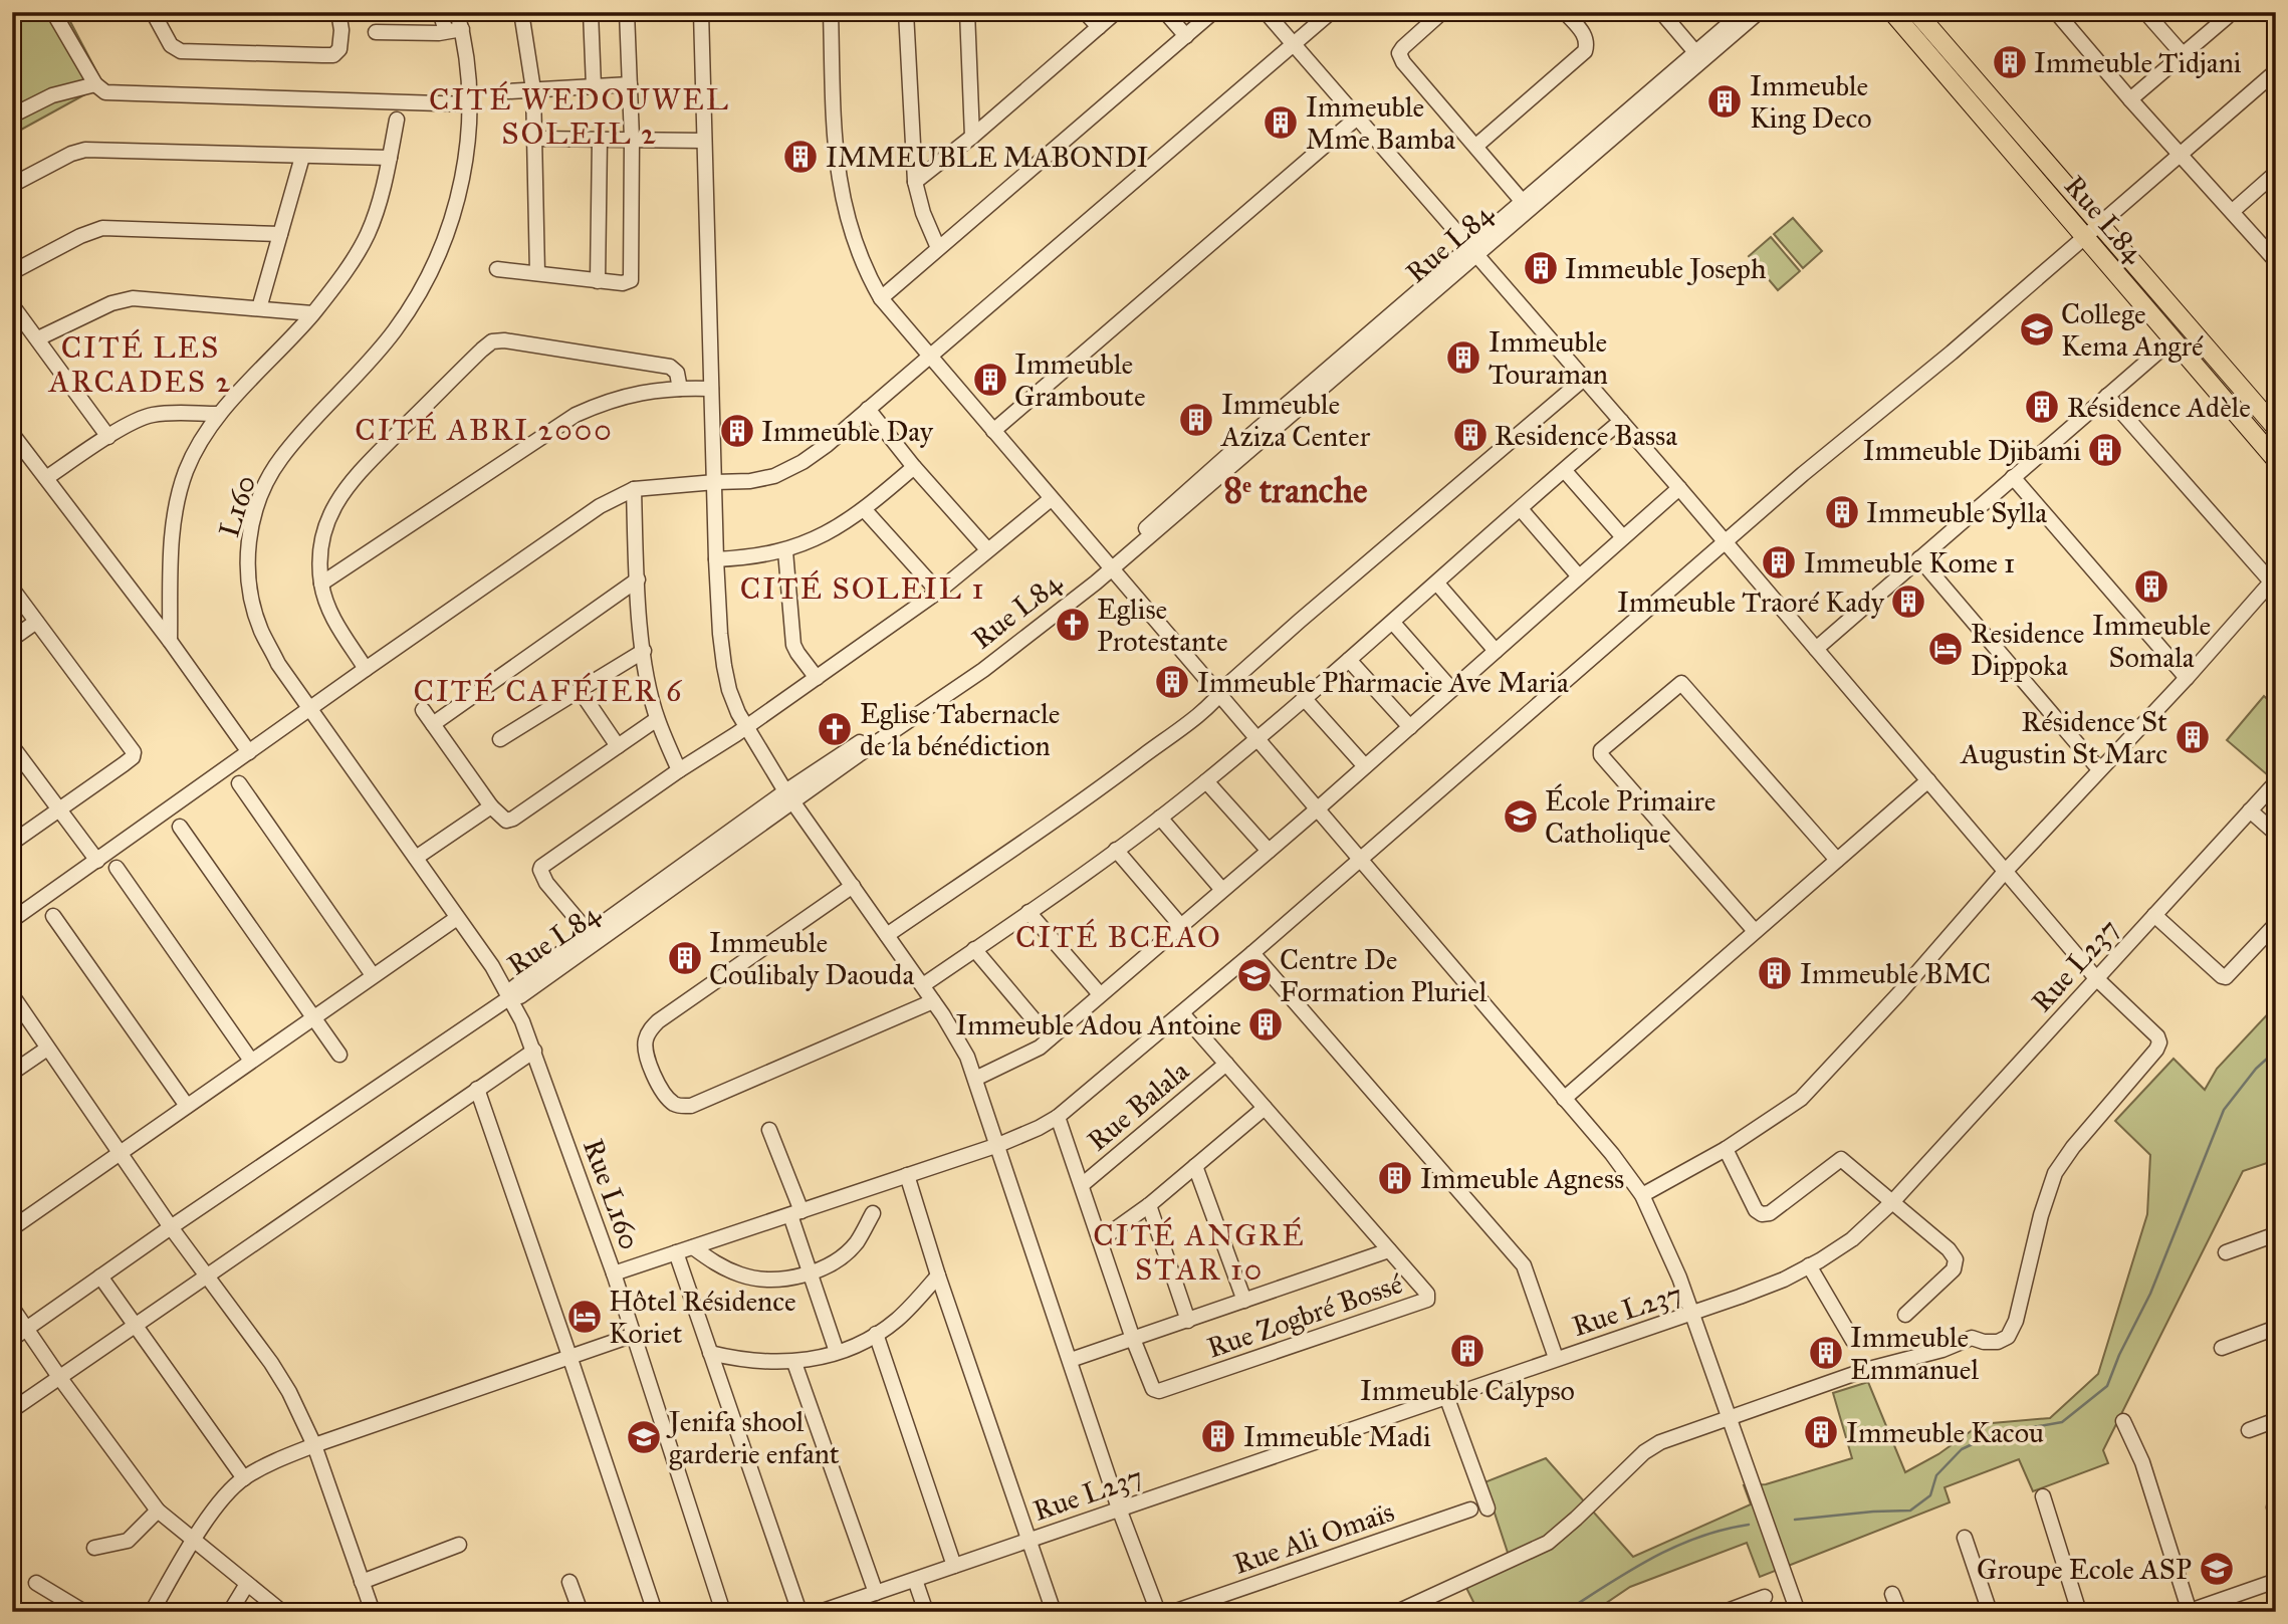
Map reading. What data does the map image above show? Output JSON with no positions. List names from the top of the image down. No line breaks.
{"streets":{"main road":["Rue L84"],"street":["L160","Rue L237","Rue Balala","Rue L160","Rue Zogbré Bossé","Rue Ali Omaïs"]},"crossings":[["Rue L84","L160"],["Rue L84","Rue L160"],["L160","Rue L160"],["Rue Balala","Rue Zogbré Bossé"]],"districts":["CITÉ WEDOUWEL SOLEIL 2","CITÉ LES ARCADES 2","CITÉ ABRI 2000","8ᵉ tranche","CITÉ SOLEIL 1","CITÉ CAFÉIER 6","CITÉ BCEAO","CITÉ ANGRÉ STAR 10"],"places":{"building":["Immeuble Tidjani","Immeuble King Deco","Immeuble Mme Bamba","IMMEUBLE MABONDI","Immeuble Joseph","Immeuble Touraman","Immeuble Gramboute","Résidence Adèle","Immeuble Aziza Center","Immeuble Day","Residence Bassa","Immeuble Djibami","Immeuble Sylla","Immeuble Kome 1","Immeuble Somala","Immeuble Traoré Kady","Immeuble Pharmacie Ave Maria","Résidence St Augustin St Marc","Immeuble Coulibaly Daouda","Immeuble BMC","Immeuble Adou Antoine","Immeuble Agness","Immeuble Calypso","Immeuble Emmanuel","Immeuble Kacou","Immeuble Madi"],"school or university":["College Kema Angré","École Primaire Catholique","Centre De Formation Pluriel","Jenifa shool garderie enfant","Groupe Ecole ASP"],"church":["Eglise Protestante","Eglise Tabernacle de la bénédiction"],"hotel":["Residence Dippoka","Hôtel Résidence Koriet"]}}
